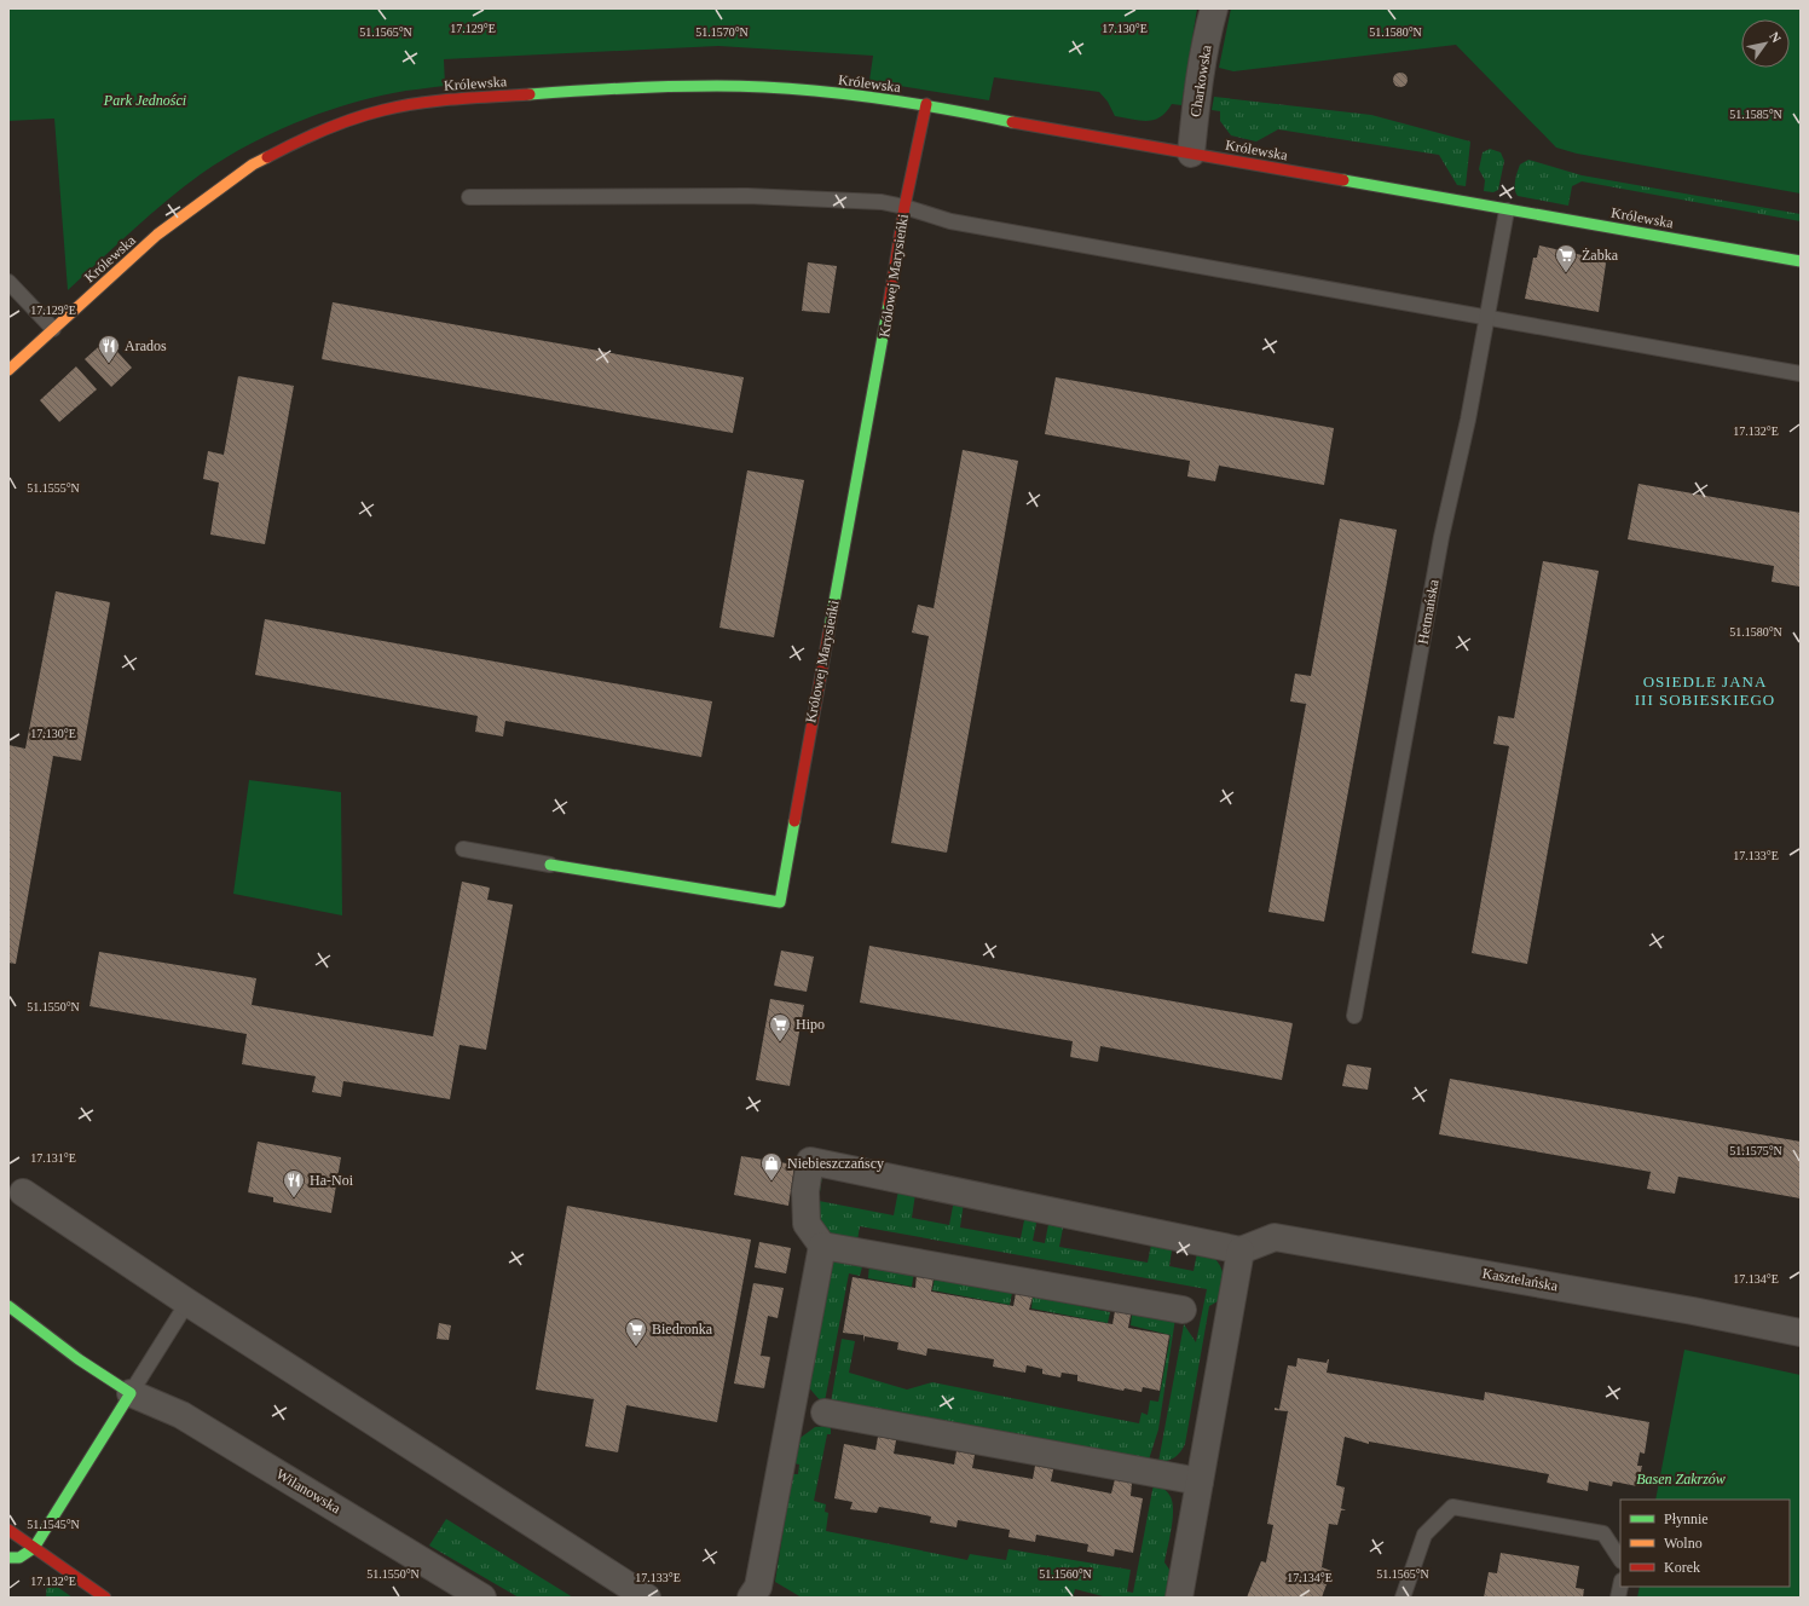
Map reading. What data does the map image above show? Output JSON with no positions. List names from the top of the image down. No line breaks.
{"streets":{"street":["Charkowska","Królewska","Królowej Marysieńki","Kasztelańska","Wilanowska"],"lane":["Hetmańska"]},"crossings":[["Charkowska","Królewska"],["Królewska","Królowej Marysieńki"],["Królewska","Hetmańska"]],"districts":["OSIEDLE JANA III SOBIESKIEGO"],"parks":["Park Jedności","Basen Zakrzów"],"places":{"supermarket":["Żabka","Hipo","Biedronka"],"restaurant":["Arados","Ha-Noi"],"shop":["Niebieszczańscy"]},"legend":["Płynnie","Wolno","Korek"],"north":"top right","coordinates":["17.130°E","17.129°E","51.1580°N","51.1565°N","51.1570°N","51.1585°N","17.132°E","51.1555°N","17.133°E","51.1550°N","51.1575°N","17.131°E","17.134°E","51.1545°N","51.1560°N"]}
